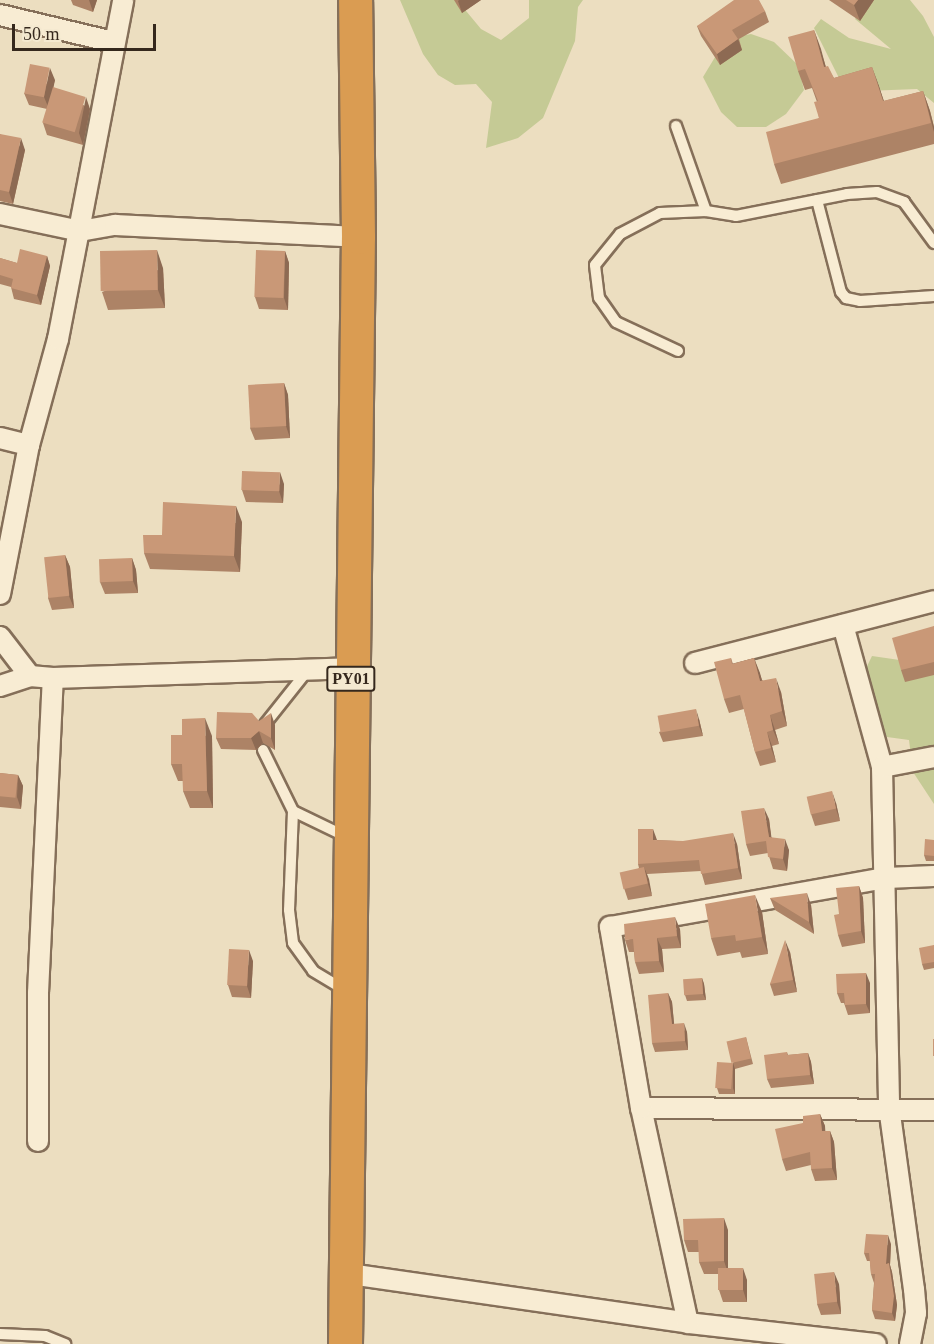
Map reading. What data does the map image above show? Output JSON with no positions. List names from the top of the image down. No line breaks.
{"streets":{"highway":["PY01"]},"scale_bar":"50 m"}
